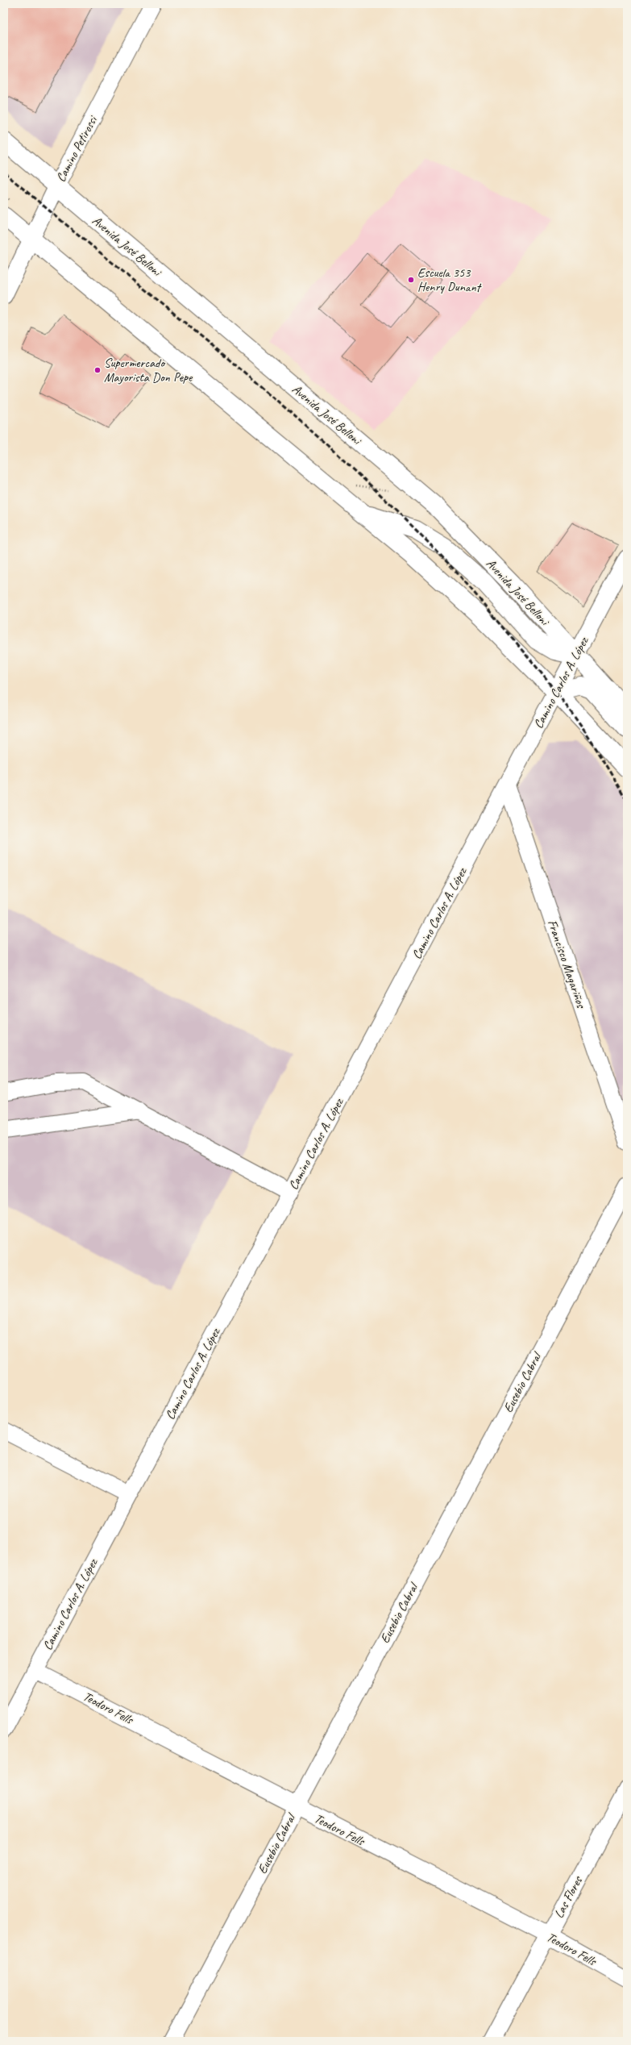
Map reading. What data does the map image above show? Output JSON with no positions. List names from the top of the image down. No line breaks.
{"streets":{"main road":["Avenida José Belloni"],"street":["Camino Petirossi","Camino Carlos A. López","Francisco Magariños","Eusebio Cabral","Teodoro Fells","Las Flores"]},"crossings":[["Camino Petirossi","Avenida José Belloni"],["Avenida José Belloni","Camino Carlos A. López"],["Camino Carlos A. López","Francisco Magariños"],["Camino Carlos A. López","Teodoro Fells"],["Eusebio Cabral","Teodoro Fells"],["Teodoro Fells","Las Flores"]],"places":["Escuela 353 Henry Dunant","Supermercado Mayorista Don Pepe"]}
